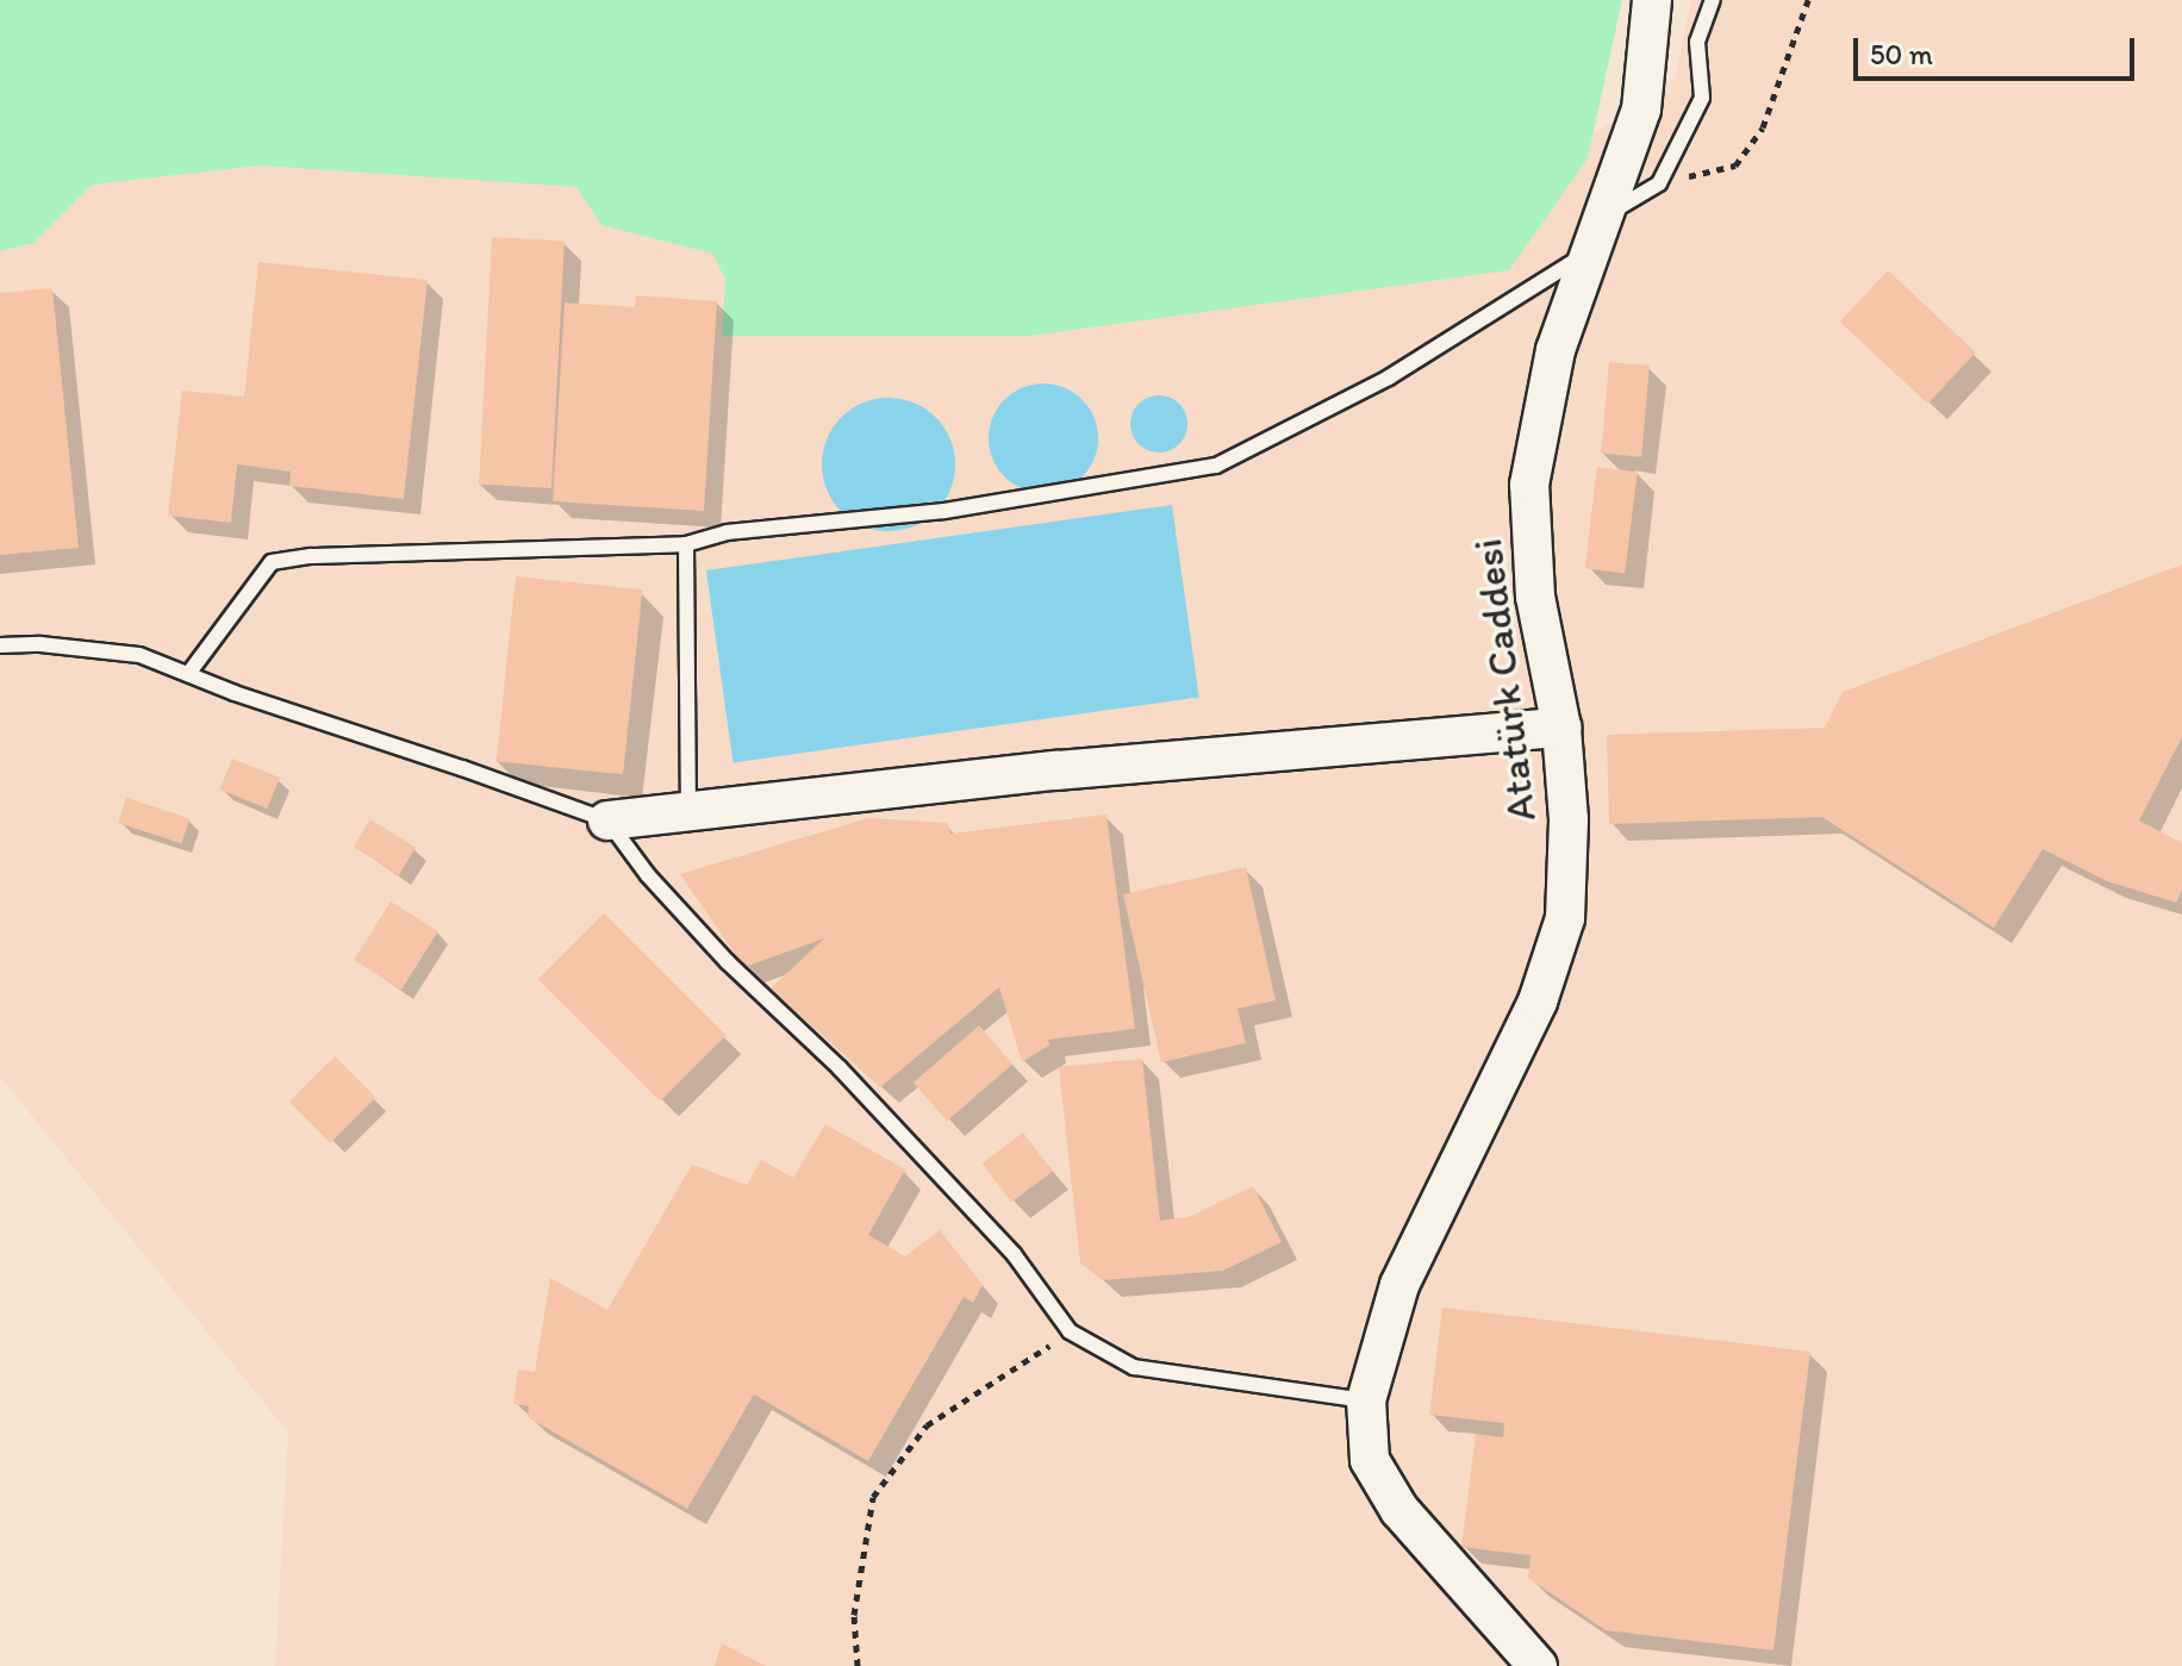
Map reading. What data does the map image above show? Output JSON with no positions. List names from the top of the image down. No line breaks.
{"streets":{"street":["Atatürk Caddesi"]},"scale_bar":"50 m"}
